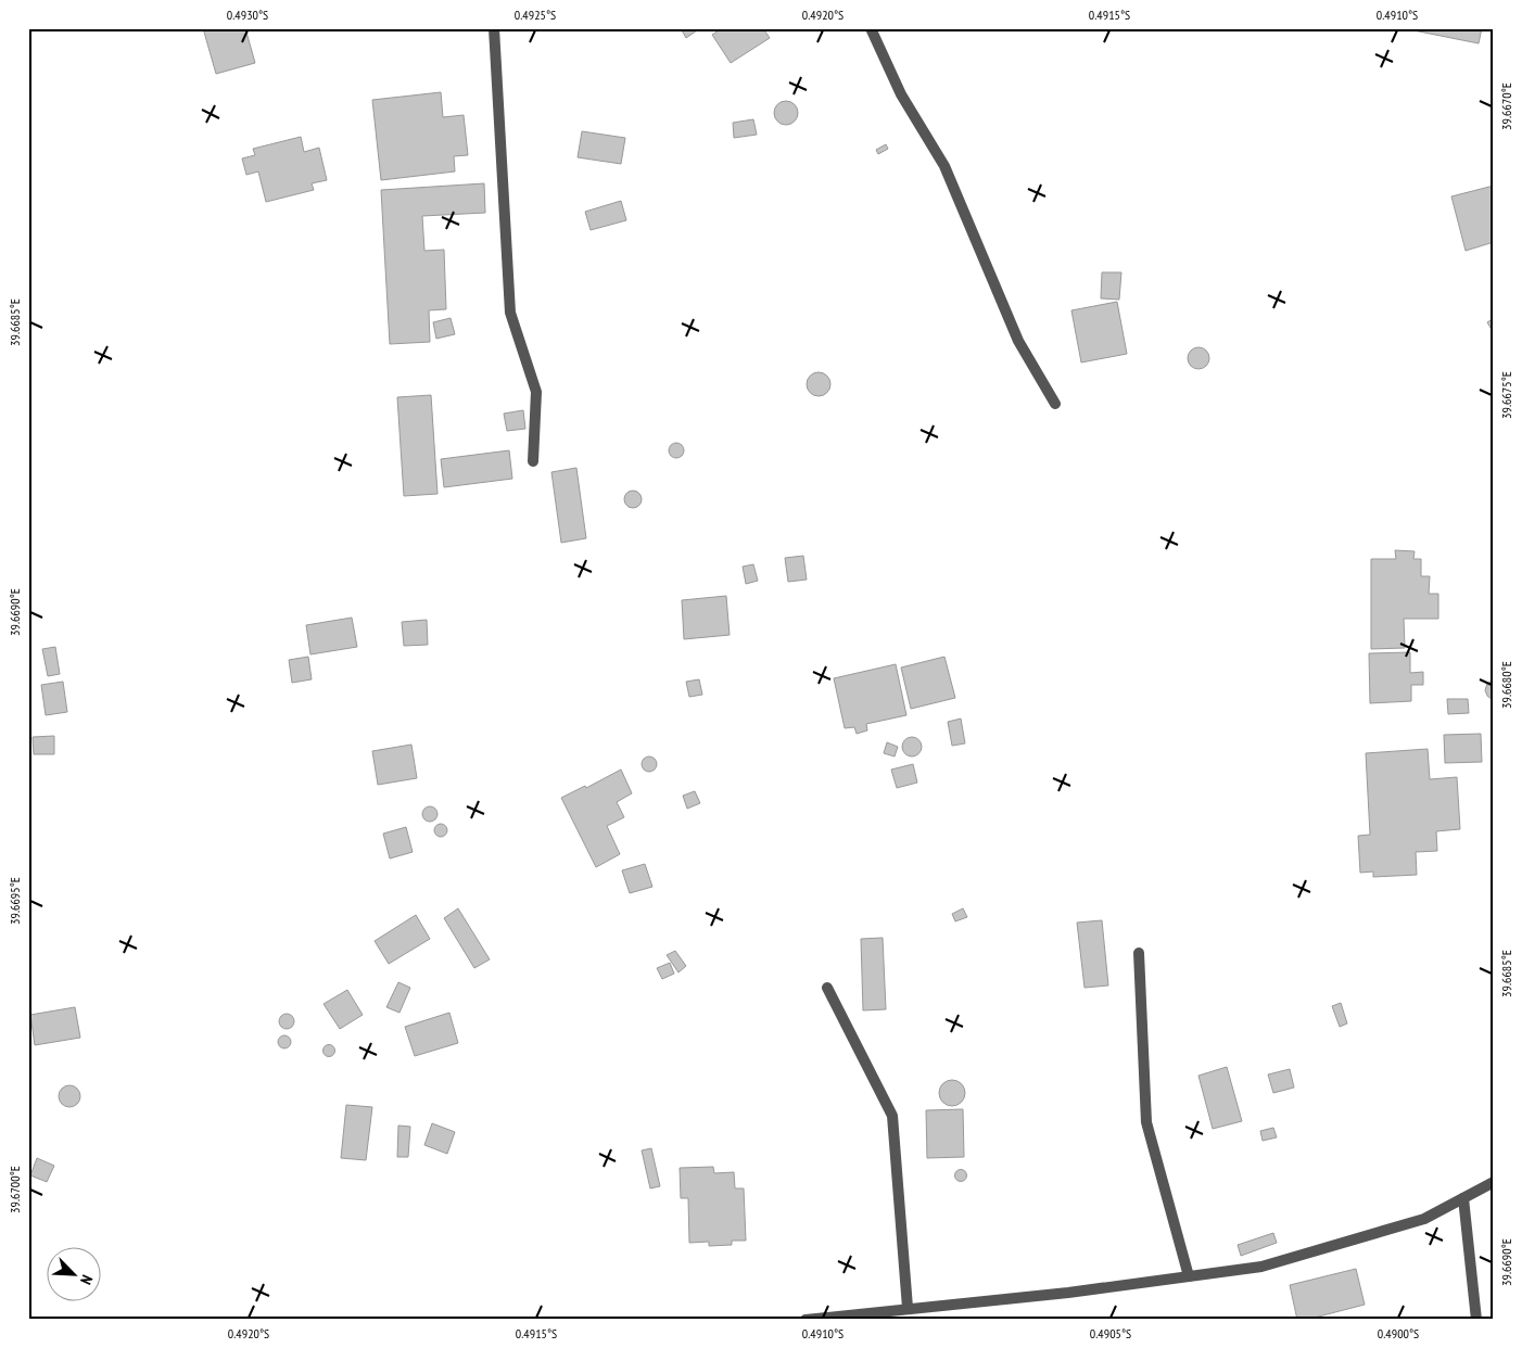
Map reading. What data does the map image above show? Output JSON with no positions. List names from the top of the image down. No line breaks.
{"north":"bottom right","coordinates":["0.4930°S","0.4925°S","0.4920°S","0.4915°S","0.4910°S","39.6670°E","39.6685°E","39.6675°E","39.6690°E","39.6680°E","39.6695°E","39.6700°E","0.4905°S","0.4900°S"]}
